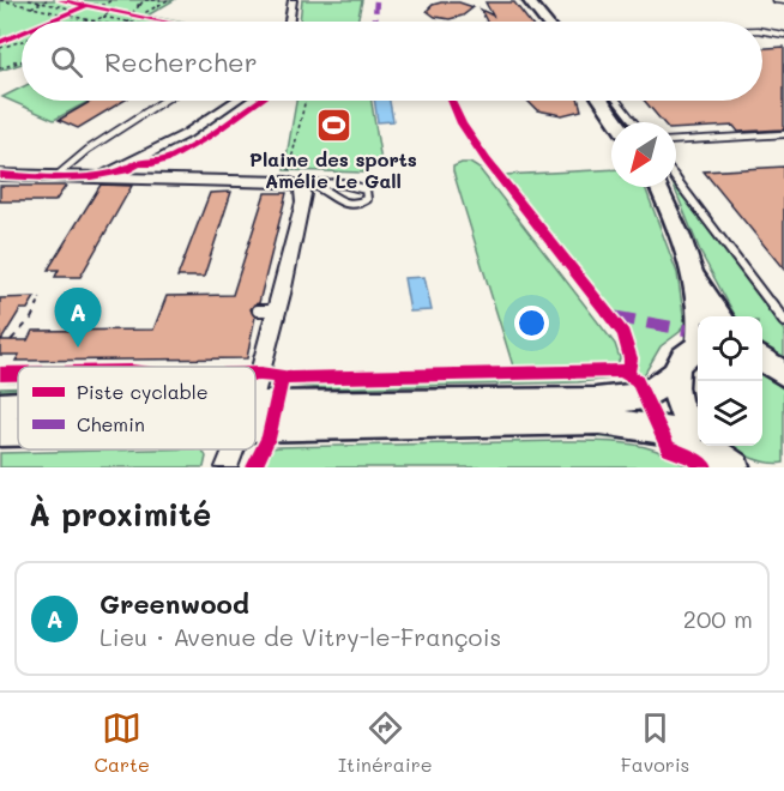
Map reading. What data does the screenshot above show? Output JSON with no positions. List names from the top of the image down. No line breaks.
{"places":{"sports":["Plaine des sports Amélie Le Gall"]},"legend":["Piste cyclable","Chemin"],"north":"bottom left","page":{"search":"Rechercher","pins":"A","heading":"À proximité","list":[{"mark":"A","name":"Greenwood","note":"Lieu · Avenue de Vitry-le-François","value":"200 m"}],"nav":["Carte","Itinéraire","Favoris"]}}
